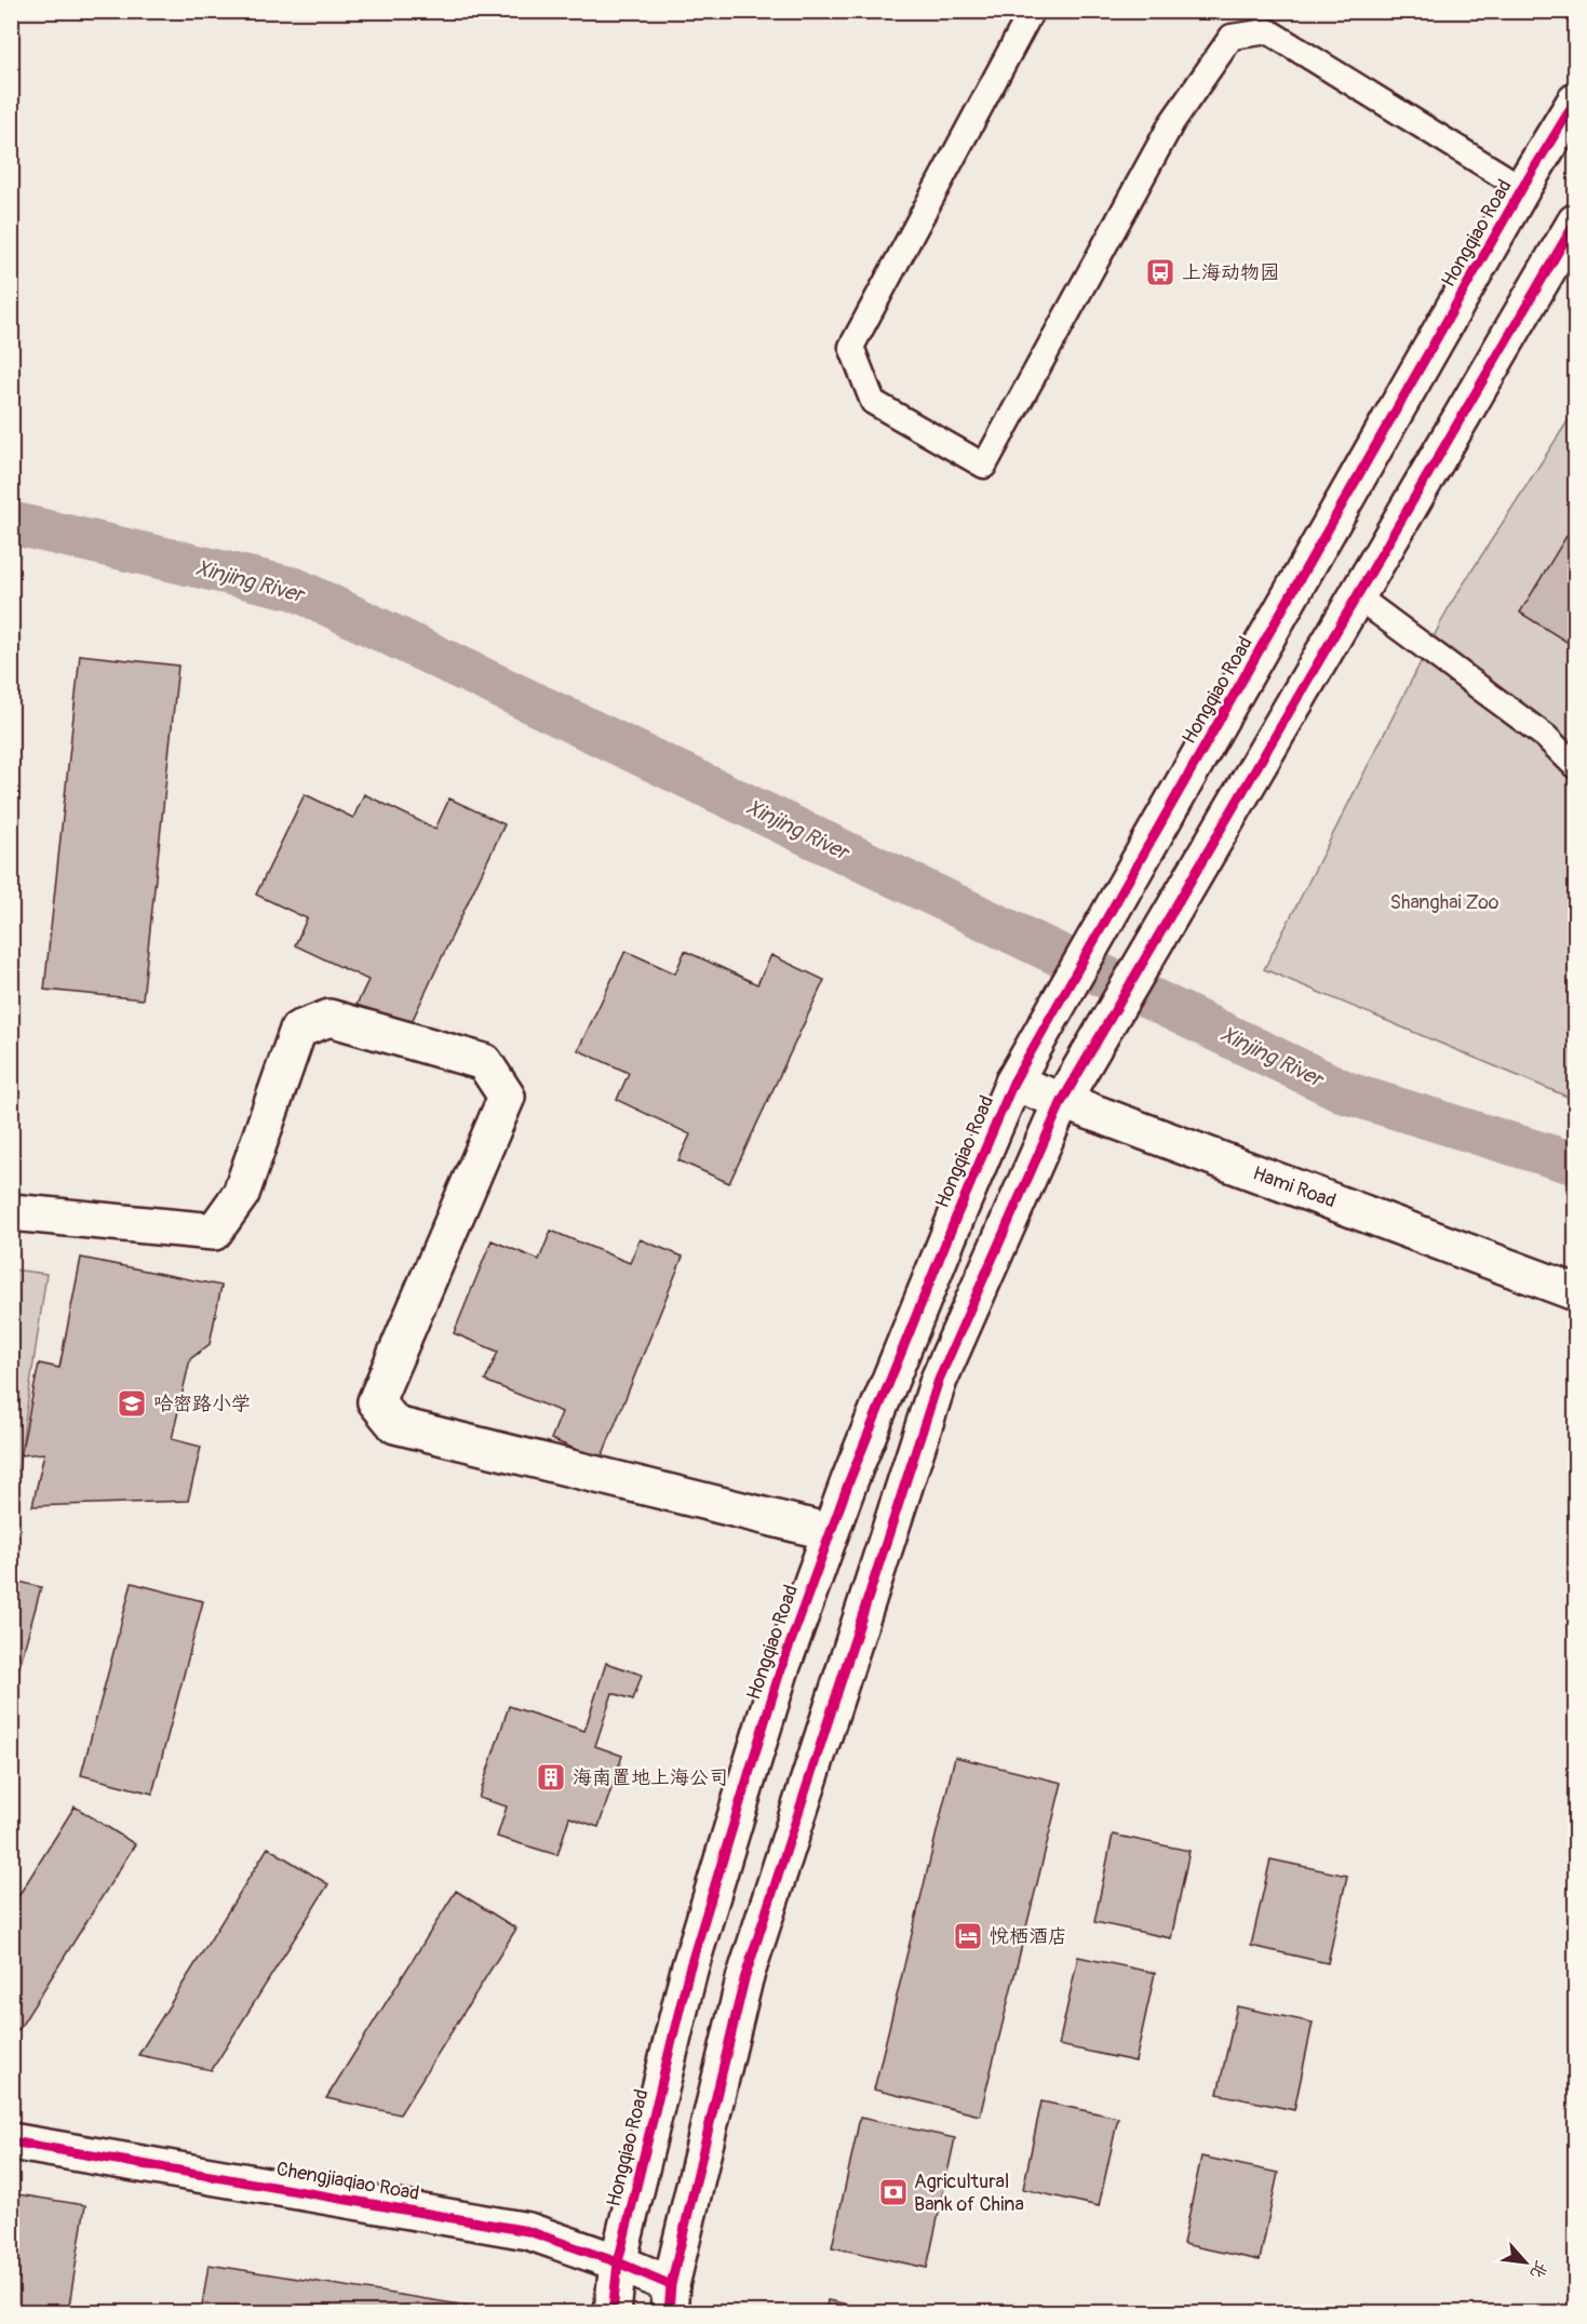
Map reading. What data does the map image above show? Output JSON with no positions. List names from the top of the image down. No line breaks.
{"streets":{"main road":["Hongqiao Road","Hami Road","Chengjiaqiao Road"]},"crossings":[["Hongqiao Road","Hami Road"],["Hongqiao Road","Chengjiaqiao Road"]],"water":["Xinjing River"],"parks":["Shanghai Zoo"],"places":{"bus stop":["上海动物园"],"school or university":["哈密路小学"],"building":["海南置地上海公司"],"hotel":["悦栖酒店"],"bank":["Agricultural Bank of China"]},"north":"bottom right"}
